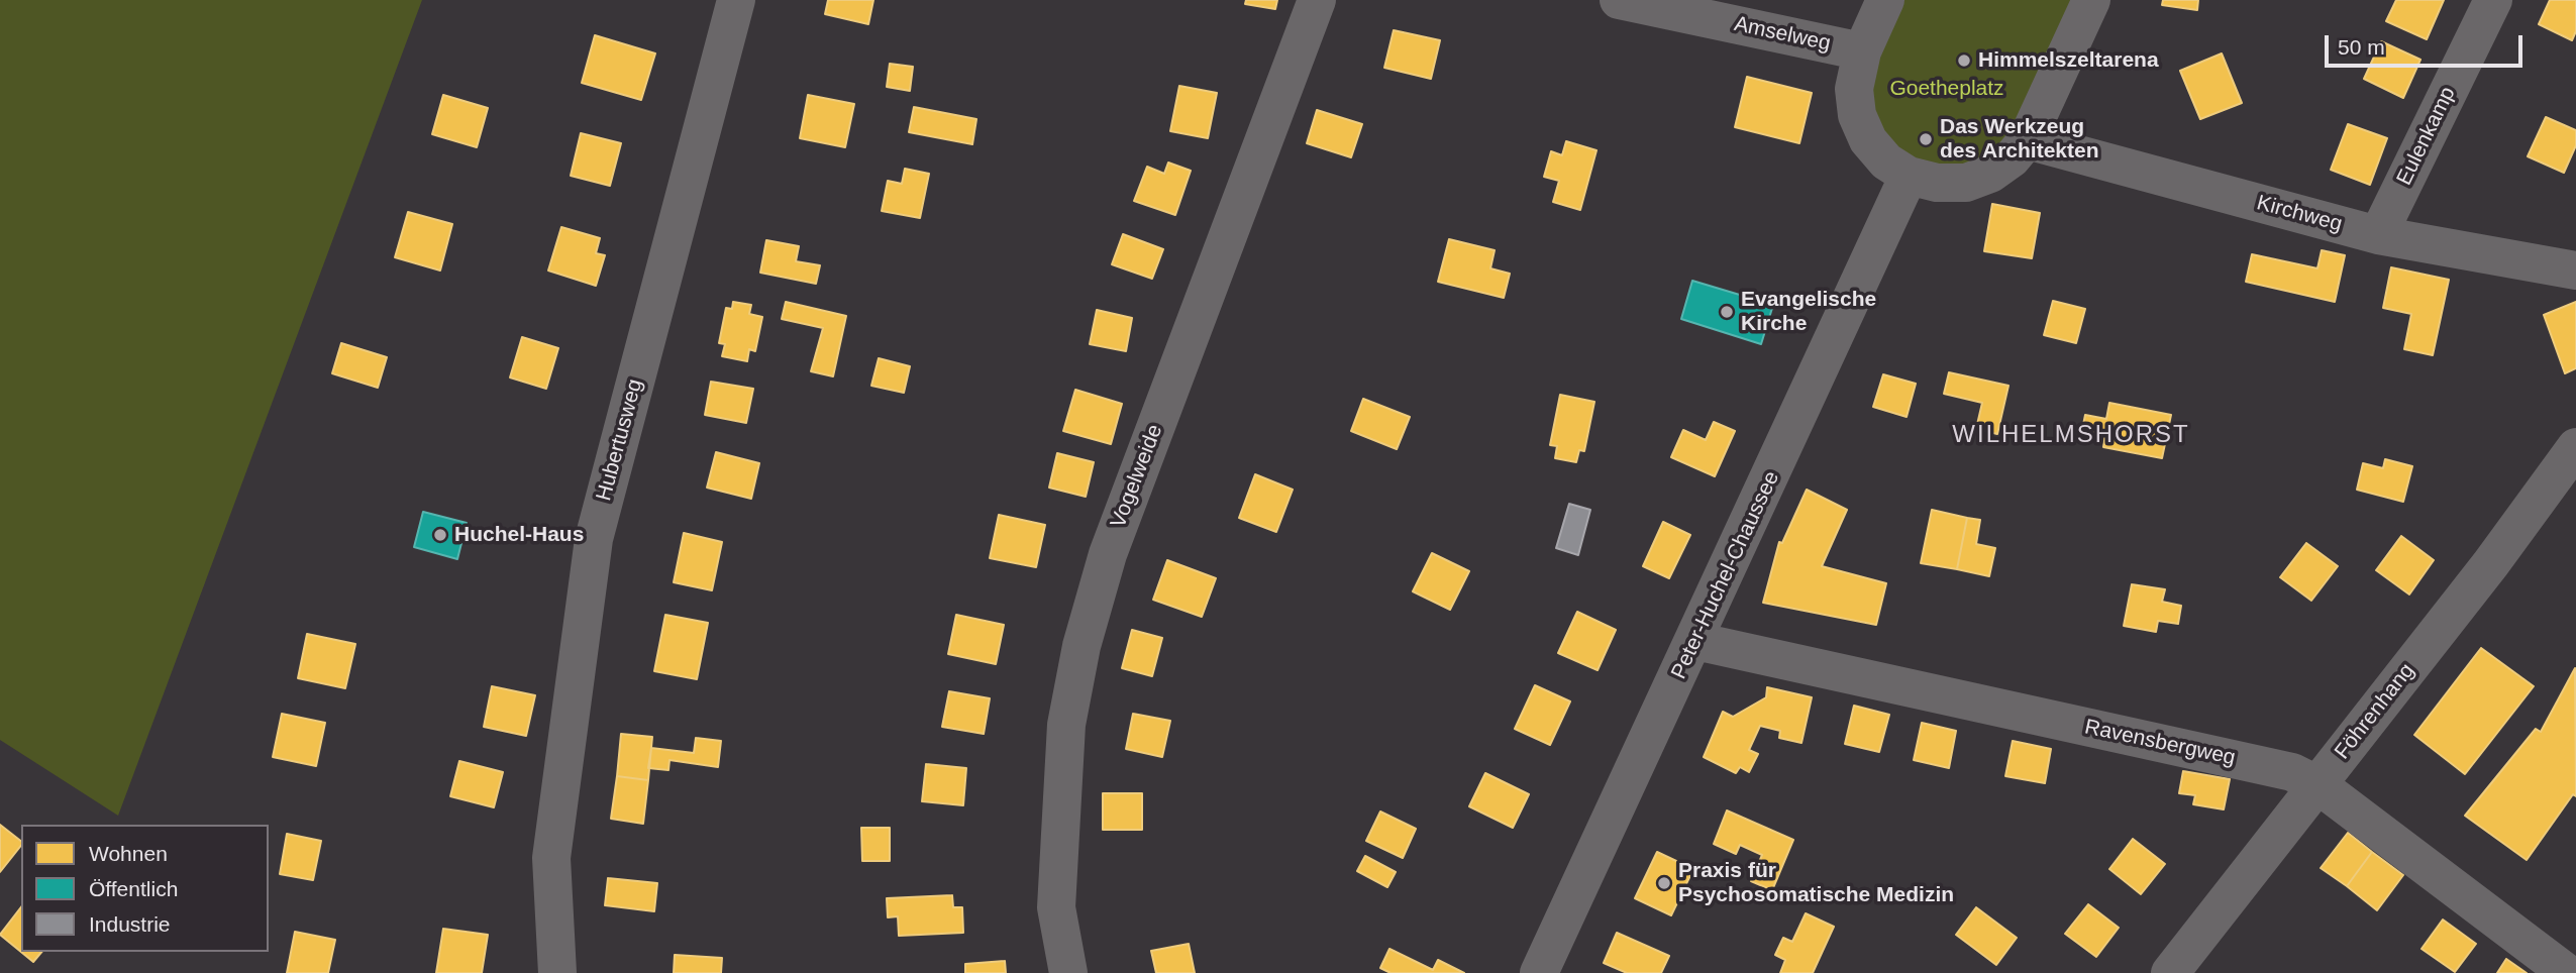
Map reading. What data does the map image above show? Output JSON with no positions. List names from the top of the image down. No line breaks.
{"streets":{"street":["Amselweg","Eulenkamp","Kirchweg","Hubertusweg","Vogelweide","Peter-Huchel-Chaussee","Föhrenhang","Ravensbergweg"]},"crossings":[["Eulenkamp","Kirchweg"],["Peter-Huchel-Chaussee","Ravensbergweg"],["Föhrenhang","Ravensbergweg"]],"districts":["WILHELMSHORST"],"parks":["Goetheplatz"],"places":["Himmelszeltarena","Das Werkzeug des Architekten","Evangelische Kirche","Huchel-Haus","Praxis für Psychosomatische Medizin"],"legend":["Wohnen","Öffentlich","Industrie"],"scale_bar":"50 m"}
